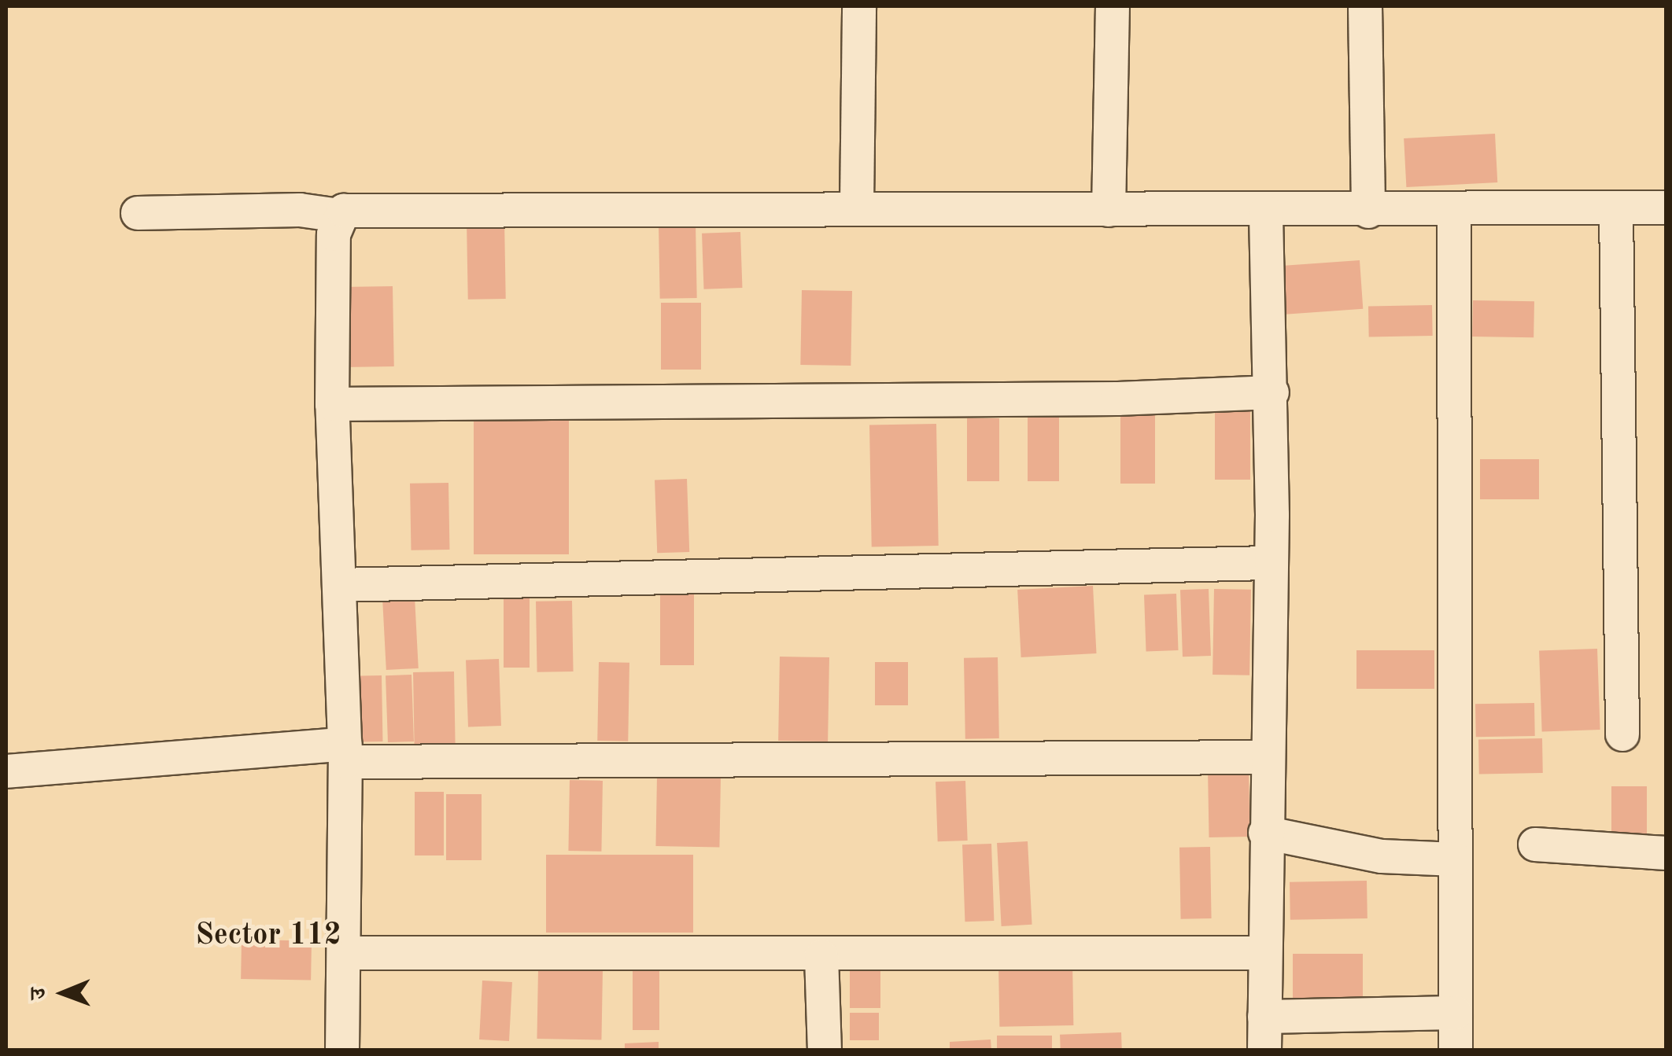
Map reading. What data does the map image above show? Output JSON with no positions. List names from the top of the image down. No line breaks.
{"districts":["Sector 112"],"north":"left"}
